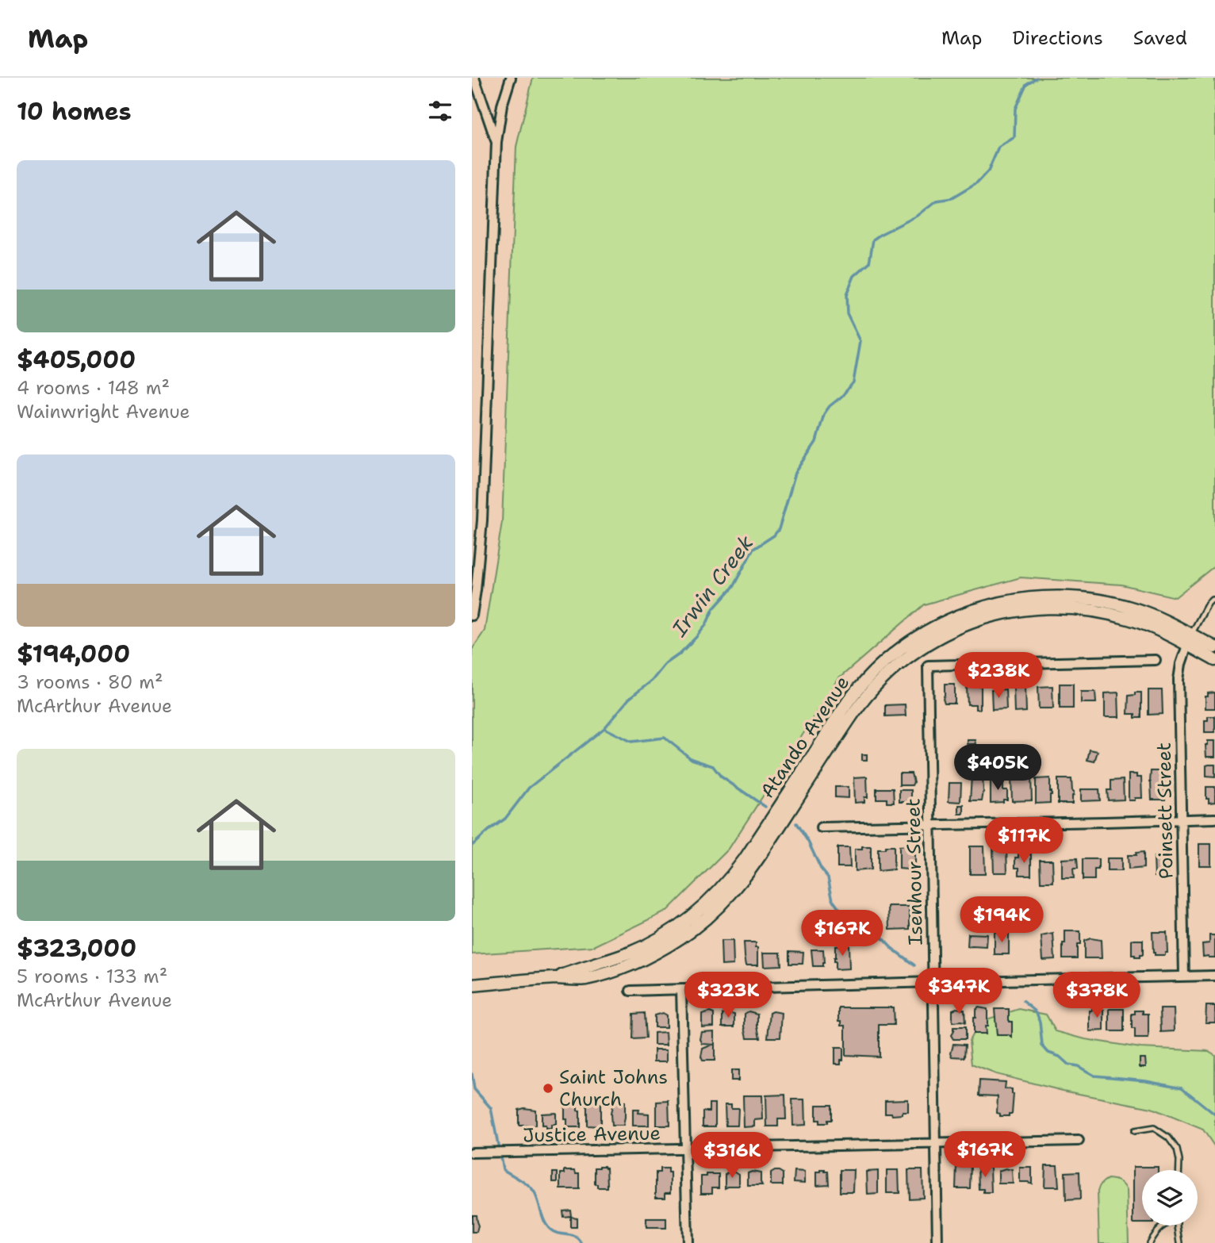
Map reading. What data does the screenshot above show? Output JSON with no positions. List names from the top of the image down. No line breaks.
{"streets":{"main road":["Atando Avenue"],"street":["Poinsett Street","Isenhour Street","Justice Avenue"]},"crossings":[["Atando Avenue","Poinsett Street"],["Isenhour Street","Justice Avenue"]],"water":["Irwin Creek"],"places":["Saint Johns Church"],"page":{"header":"Map","nav":["Map","Directions","Saved"],"heading":"10 homes","list":[{"name":"$405,000","note":"4 rooms · 148 m² · Wainwright Avenue"},{"name":"$194,000","note":"3 rooms · 80 m² · McArthur Avenue"},{"name":"$323,000","note":"5 rooms · 133 m² · McArthur Avenue"}],"price":["$238K","$405K","$117K","$194K","$167K","$347K","$323K","$378K","$167K","$316K"]}}
